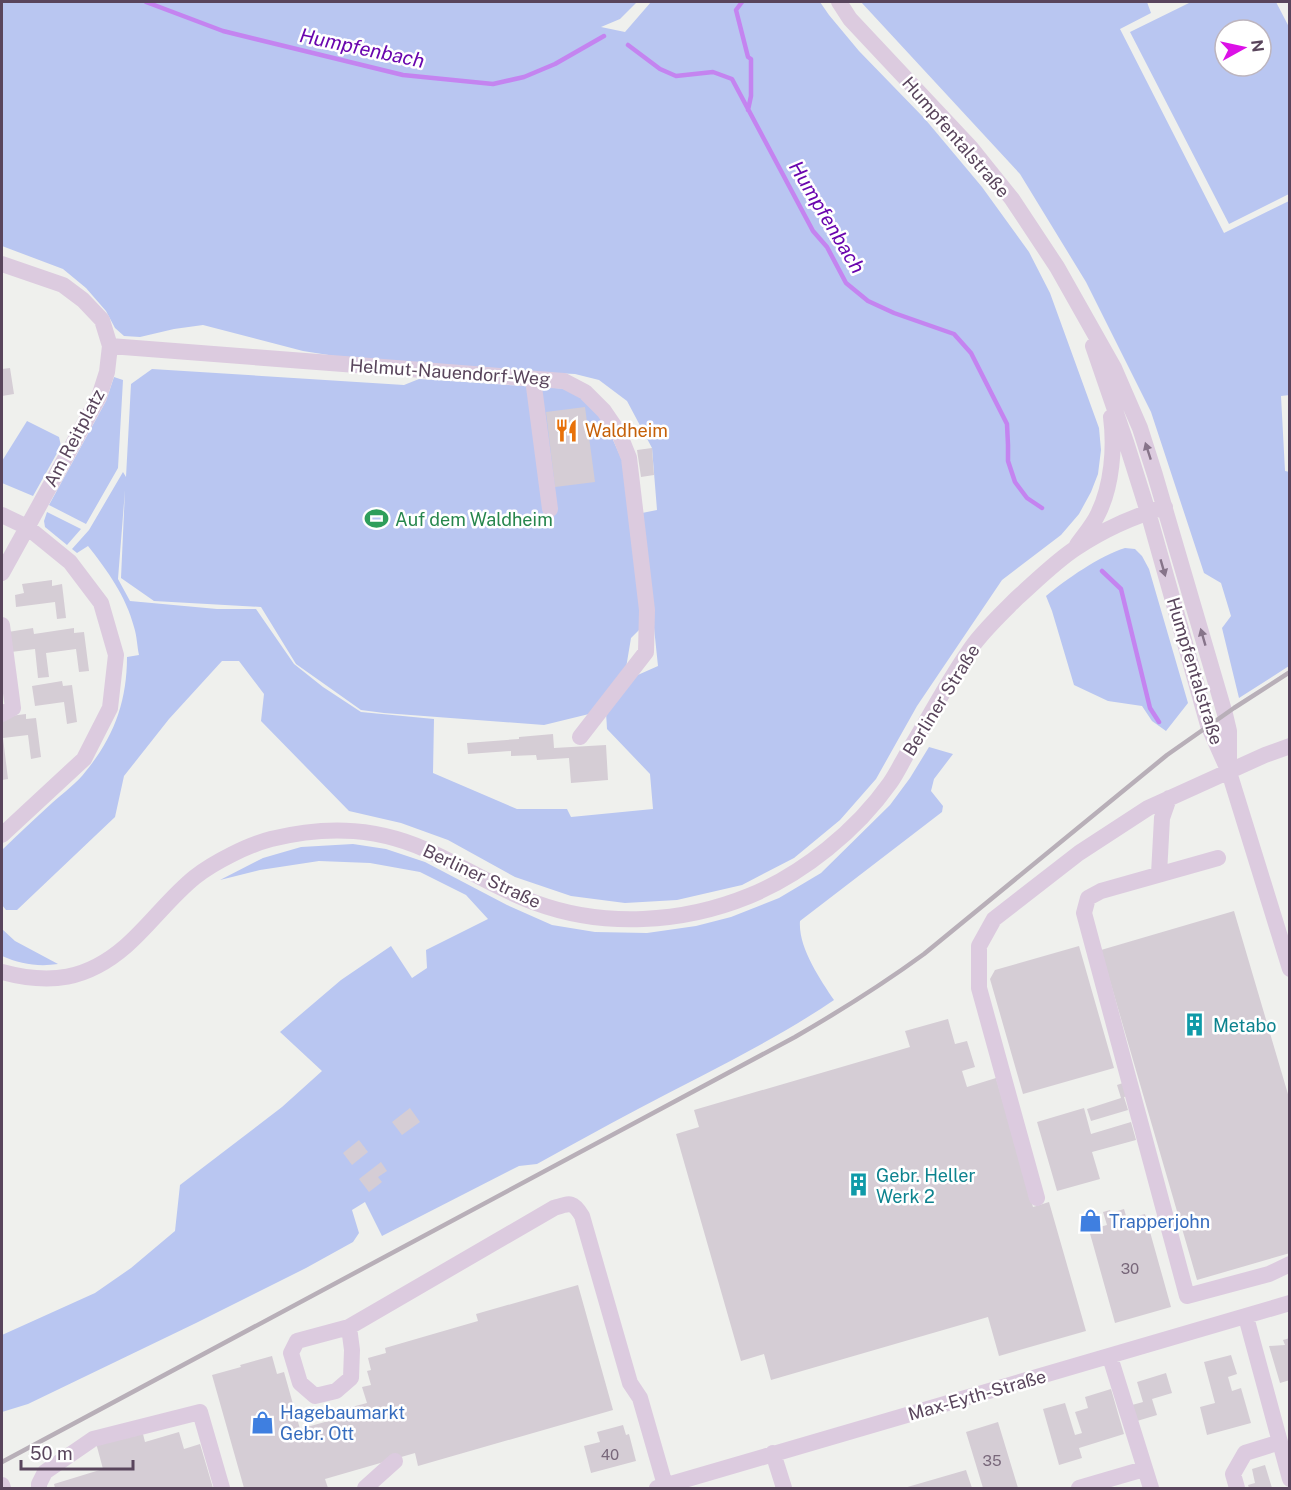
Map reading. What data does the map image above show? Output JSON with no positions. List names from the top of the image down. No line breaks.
{"streets":{"street":["Humpfentalstraße","Helmut-Nauendorf-Weg","Am Reitplatz","Berliner Straße","Max-Eyth-Straße"]},"crossings":[["Humpfentalstraße","Berliner Straße"],["Helmut-Nauendorf-Weg","Am Reitplatz"]],"water":["Humpfenbach"],"places":{"restaurant":["Waldheim"],"sports":["Auf dem Waldheim"],"building":["Metabo","Gebr. Heller Werk 2"],"shop":["Trapperjohn","Hagebaumarkt Gebr. Ott"]},"house_numbers":["30","40","35"],"scale_bar":"50 m","north":"right"}
